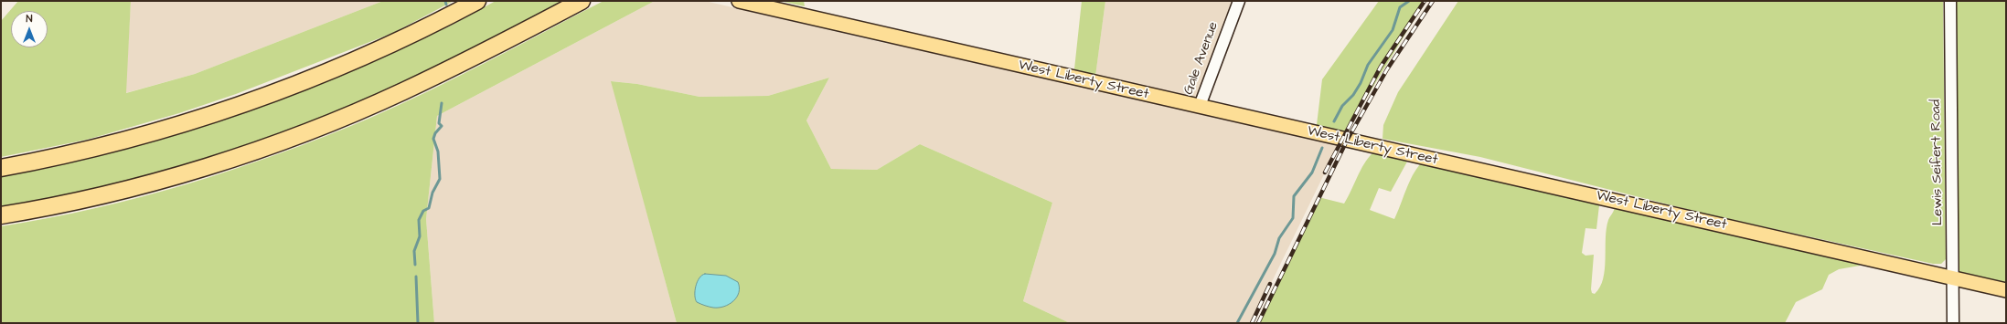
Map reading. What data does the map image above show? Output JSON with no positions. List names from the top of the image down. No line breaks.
{"streets":{"main road":["West Liberty Street"],"street":["Gale Avenue","Lewis Seifert Road"]},"crossings":[["Gale Avenue","West Liberty Street"],["West Liberty Street","Lewis Seifert Road"]],"north":"top"}
